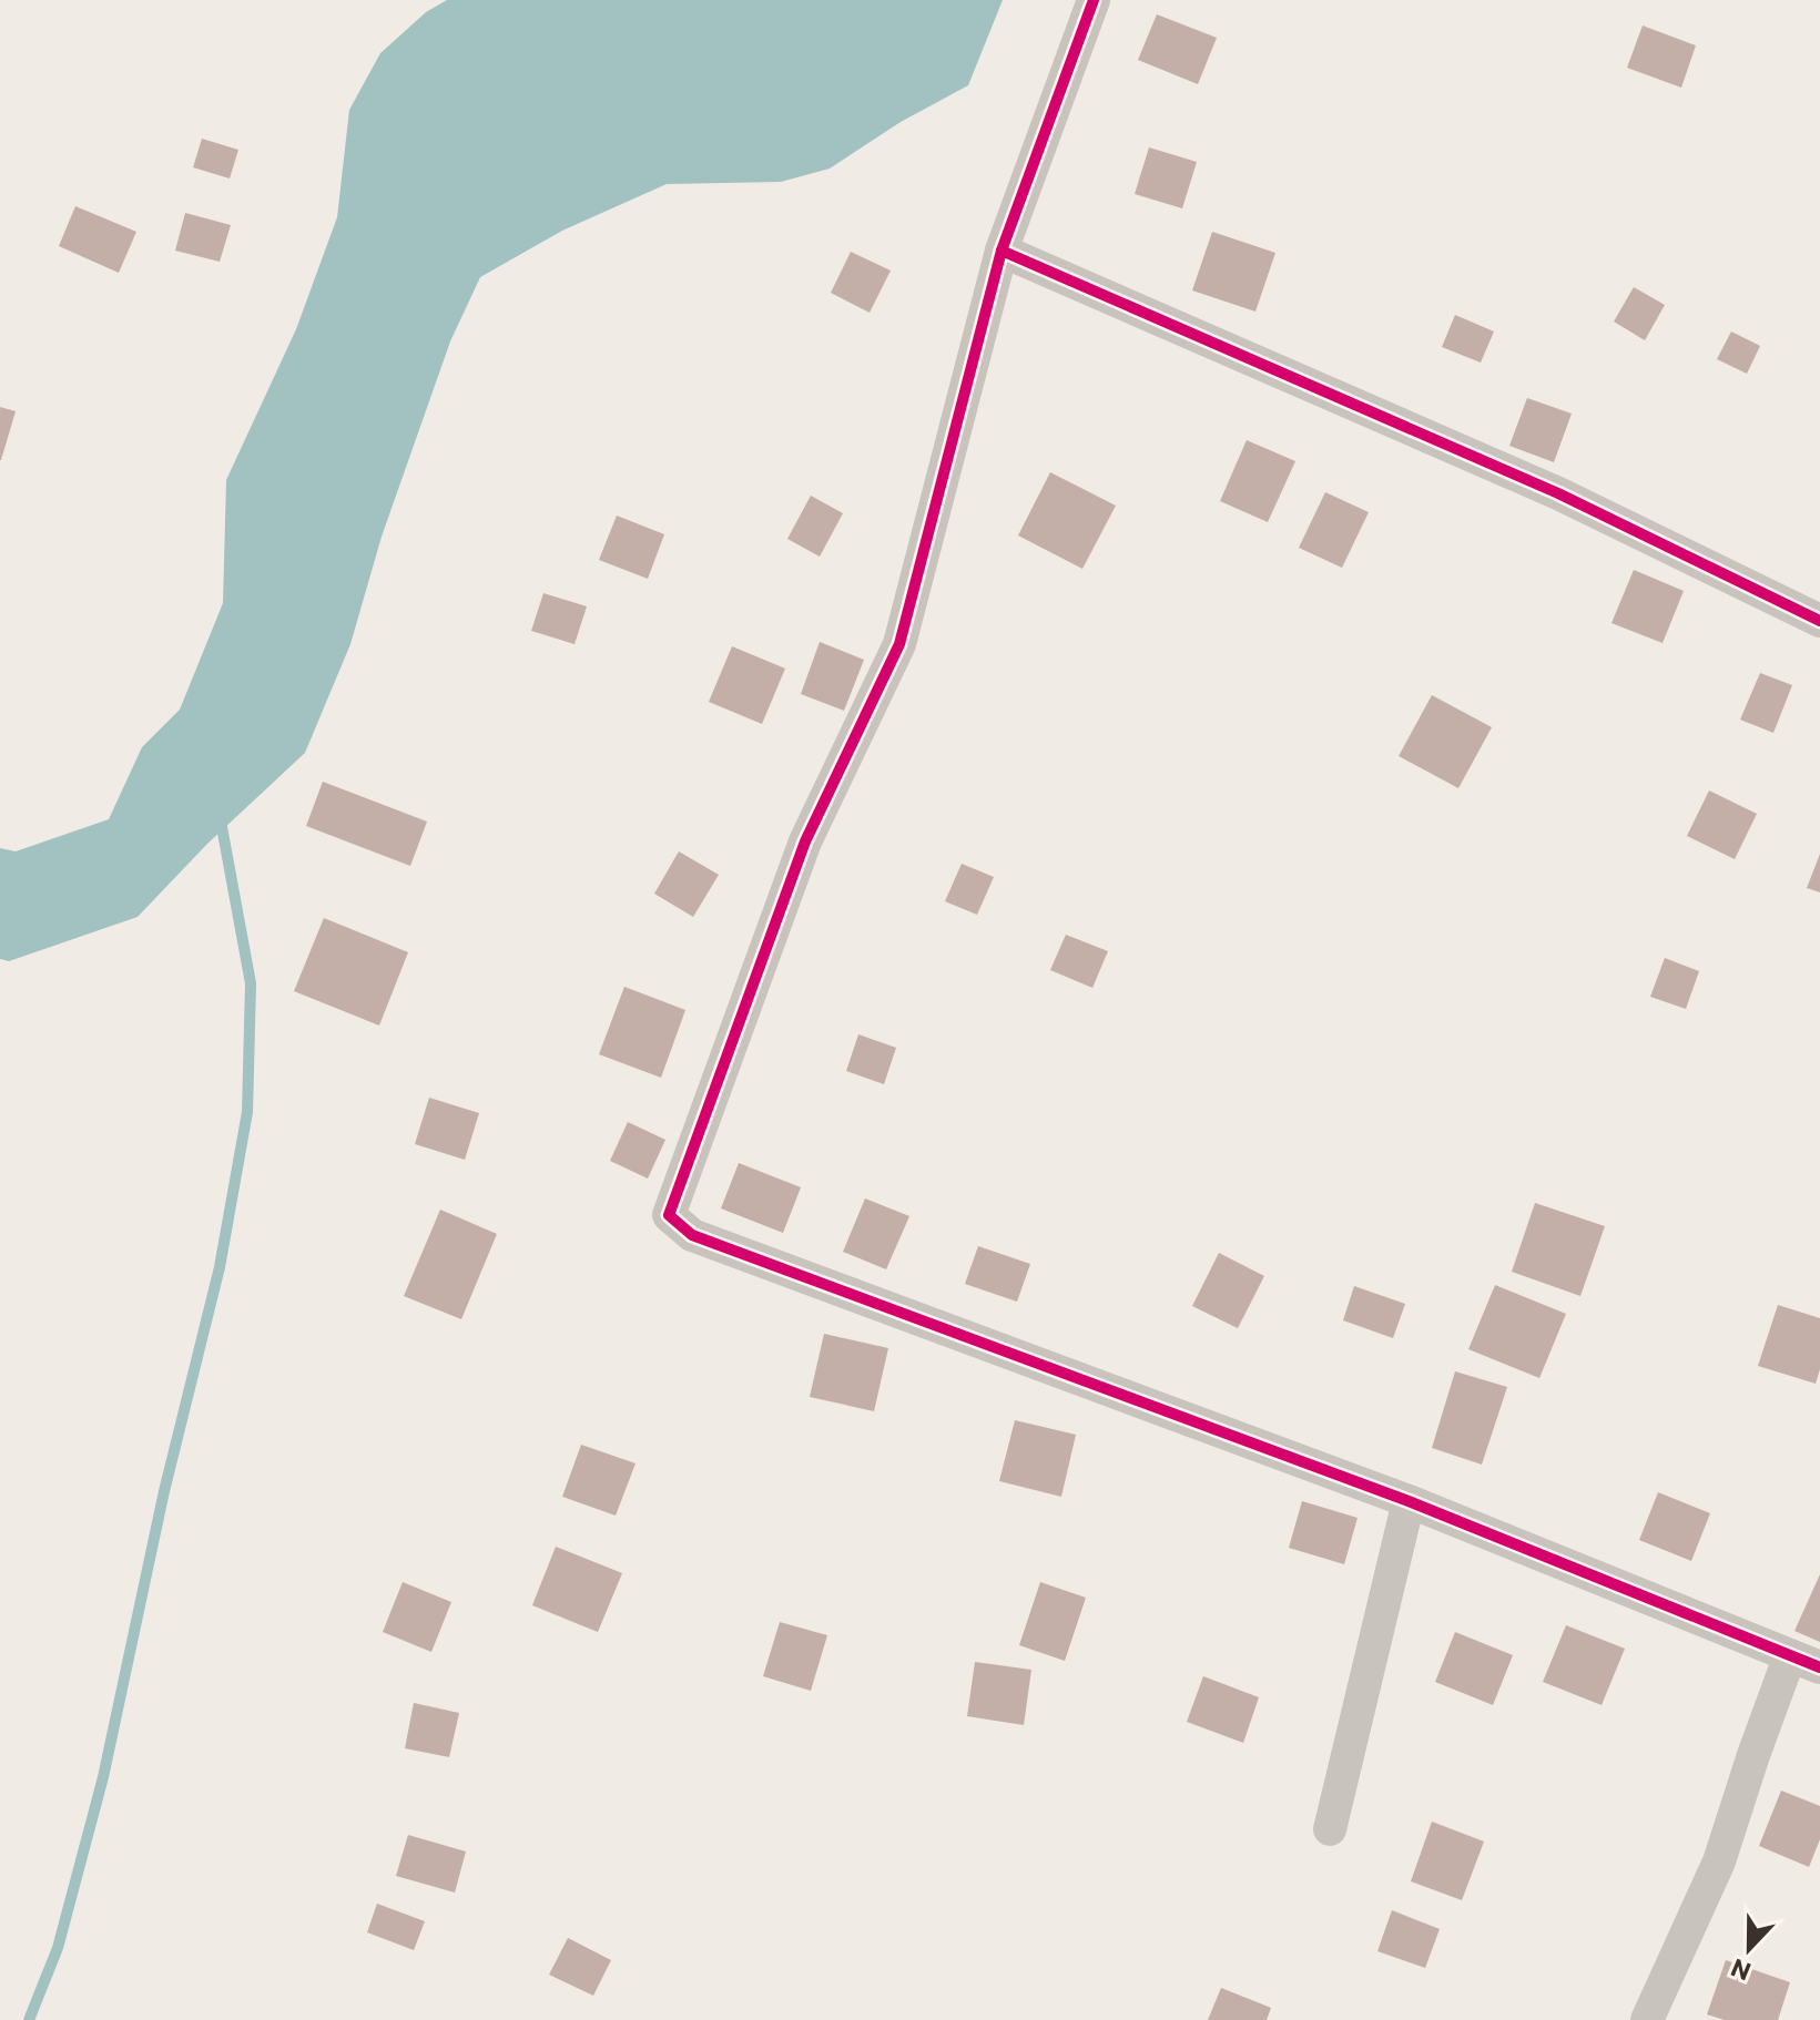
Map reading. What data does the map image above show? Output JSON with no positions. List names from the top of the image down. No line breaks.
{"north":"bottom"}
